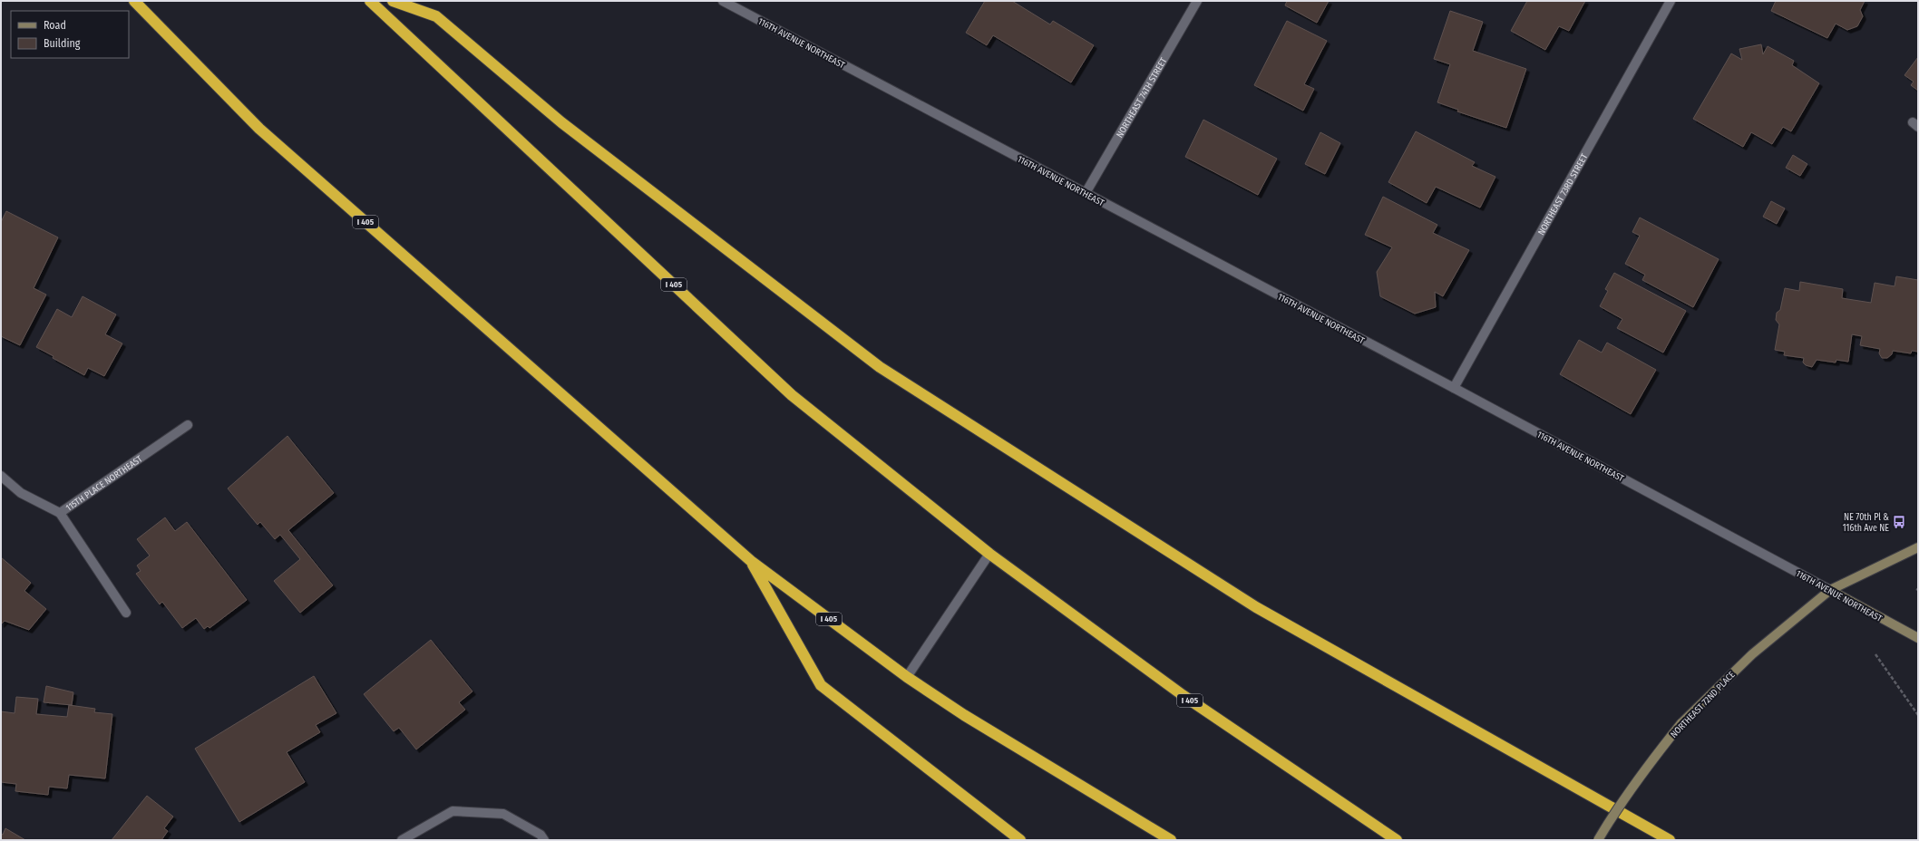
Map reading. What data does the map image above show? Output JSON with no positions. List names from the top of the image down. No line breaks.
{"streets":{"highway":["I 405"],"main road":["116TH AVENUE NORTHEAST","NORTHEAST 72ND PLACE"],"street":["NORTHEAST 74TH STREET","NORTHEAST 73RD STREET","115TH PLACE NORTHEAST"]},"crossings":[["116TH AVENUE NORTHEAST","NORTHEAST 74TH STREET"],["116TH AVENUE NORTHEAST","NORTHEAST 73RD STREET"],["116TH AVENUE NORTHEAST","NORTHEAST 72ND PLACE"]],"places":{"bus stop":["NE 70th Pl & 116th Ave NE"]},"legend":["Road","Building"]}
